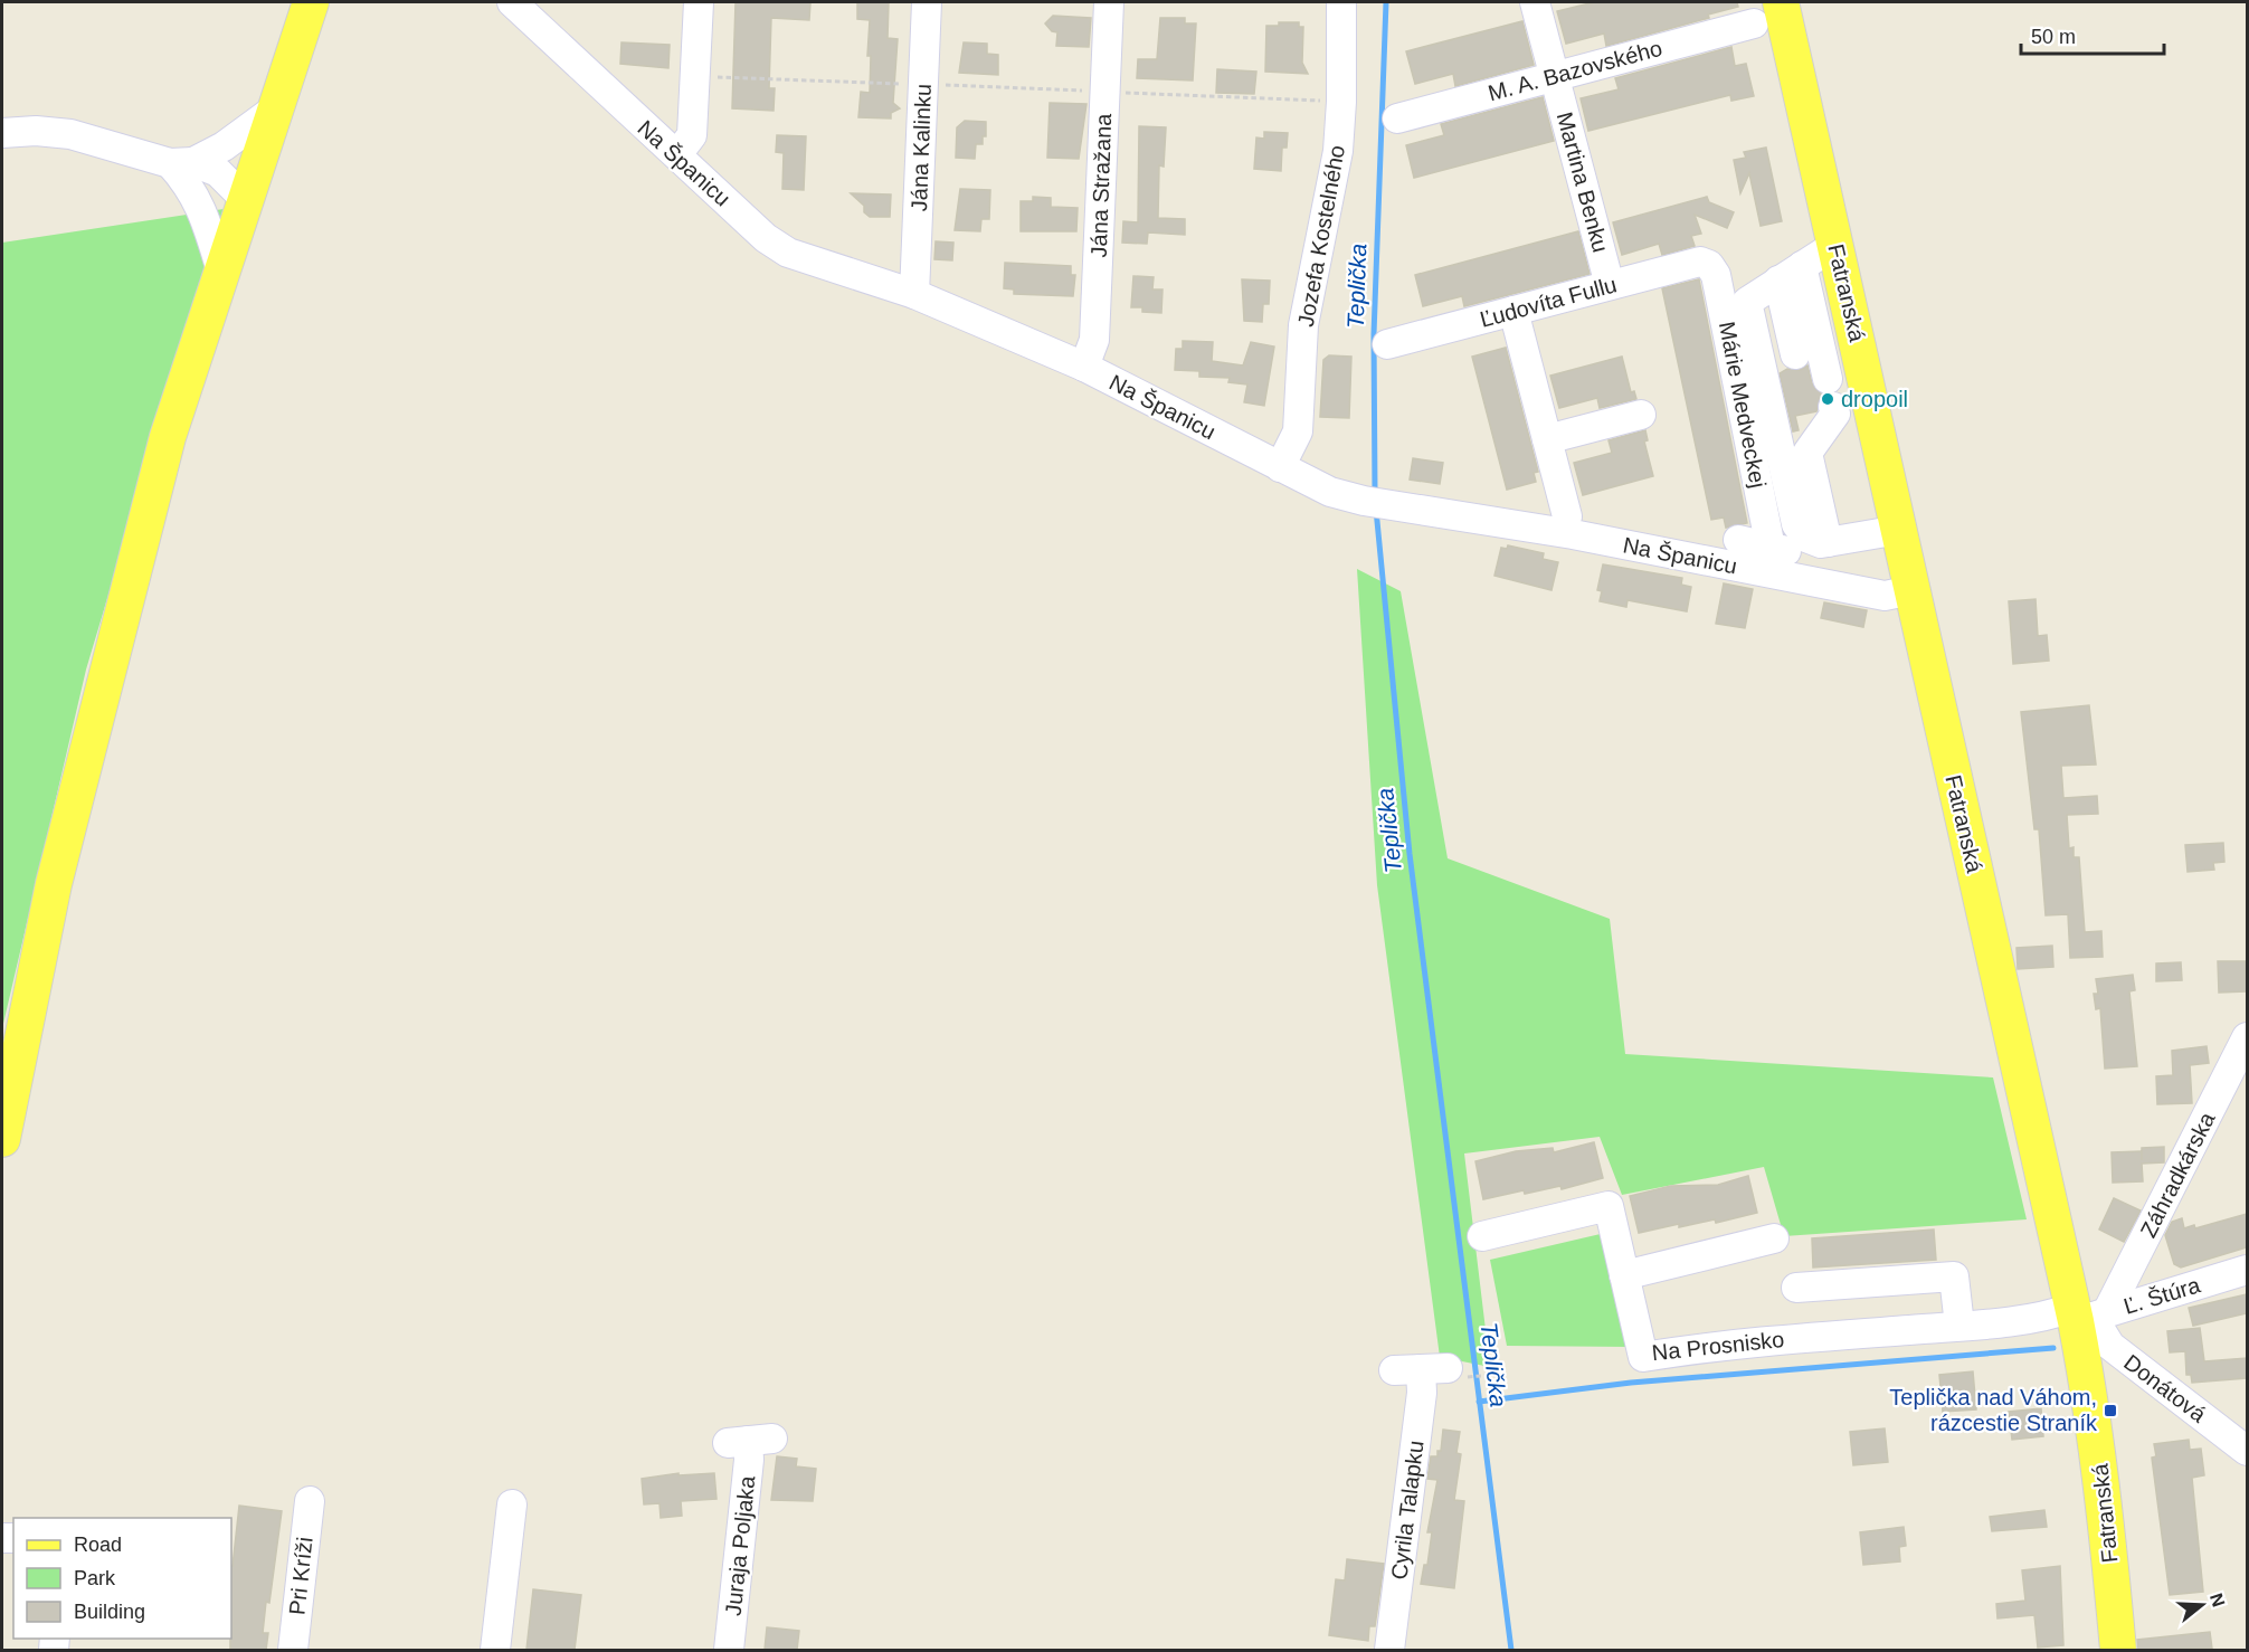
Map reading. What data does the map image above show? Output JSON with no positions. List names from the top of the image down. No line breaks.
{"streets":{"main road":["Fatranská"],"street":["M. A. Bazovského","Jána Kalinku","Na Španicu","Martina Benku","Jána Stražana","Jozefa Kostelného","Ľudovíta Fullu","Márie Medveckej","Záhradkárska","Ľ. Štúra","Na Prosnisko","Donátová","Cyrila Talapku","Juraja Poljaka","Pri Kríži"]},"crossings":[["M. A. Bazovského","Martina Benku"],["Jána Kalinku","Na Španicu"],["Na Španicu","Jána Stražana"],["Na Španicu","Jozefa Kostelného"],["Na Španicu","Fatranská"],["Martina Benku","Ľudovíta Fullu"],["Fatranská","Záhradkárska"],["Fatranská","Ľ. Štúra"],["Fatranská","Na Prosnisko"],["Fatranská","Donátová"],["Ľudovíta Fullu","Márie Medveckej"],["Záhradkárska","Ľ. Štúra"],["Záhradkárska","Na Prosnisko"],["Záhradkárska","Donátová"],["Ľ. Štúra","Na Prosnisko"],["Ľ. Štúra","Donátová"],["Na Prosnisko","Donátová"]],"water":["Teplička"],"places":{"other":["dropoil"],"transit":["Teplička nad Váhom, rázcestie Straník"]},"legend":["Road","Park","Building"],"scale_bar":"50 m","north":"right"}
